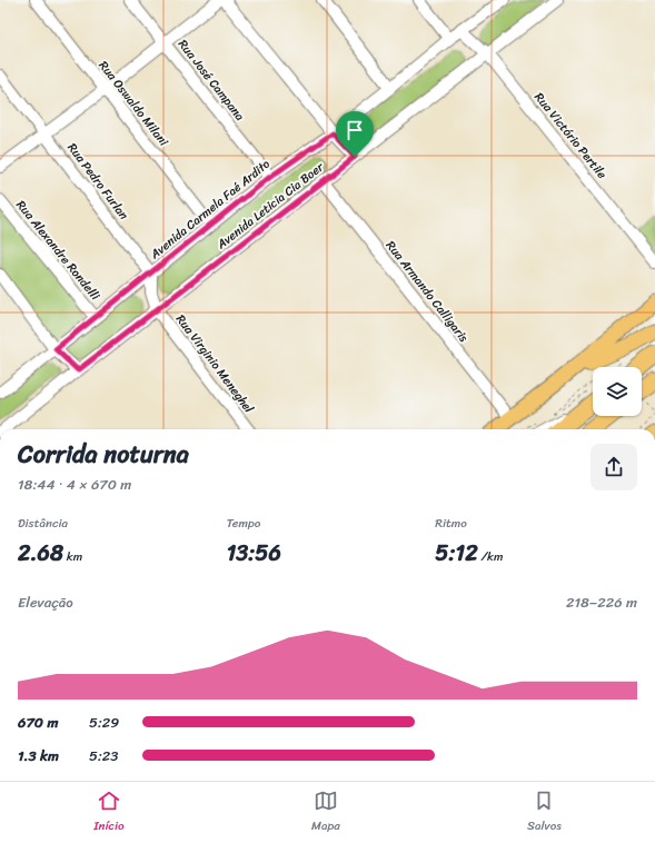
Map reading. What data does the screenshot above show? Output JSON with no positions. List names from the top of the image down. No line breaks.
{"streets":{"street":["Rua José Campana","Rua Oswaldo Milani","Rua Victório Pertile","Rua Pedro Furlan","Avenida Leticia Cia Boer","Avenida Carmela Faé Ardito","Rua Alexandre Rondelli","Rua Armando Calligaris","Rua Virginio Meneghel"]},"crossings":[["Rua José Campana","Avenida Carmela Faé Ardito"],["Rua Oswaldo Milani","Avenida Carmela Faé Ardito"],["Rua Victório Pertile","Avenida Leticia Cia Boer"],["Rua Victório Pertile","Avenida Carmela Faé Ardito"],["Rua Pedro Furlan","Avenida Carmela Faé Ardito"],["Avenida Leticia Cia Boer","Rua Armando Calligaris"],["Avenida Leticia Cia Boer","Rua Virginio Meneghel"],["Avenida Carmela Faé Ardito","Rua Alexandre Rondelli"]],"page":{"heading":["Corrida noturna","18:44 · 4 × 670 m"],"stats":[["Distância","2.68 km"],["Tempo","13:56"],["Ritmo","5:12 /km"]],"chart":["Elevação","218–226 m"],"list":[{"name":"670 m","note":"5:29"},{"name":"1.3 km","note":"5:23"}],"tabs":["Início","Mapa","Salvos"]}}
